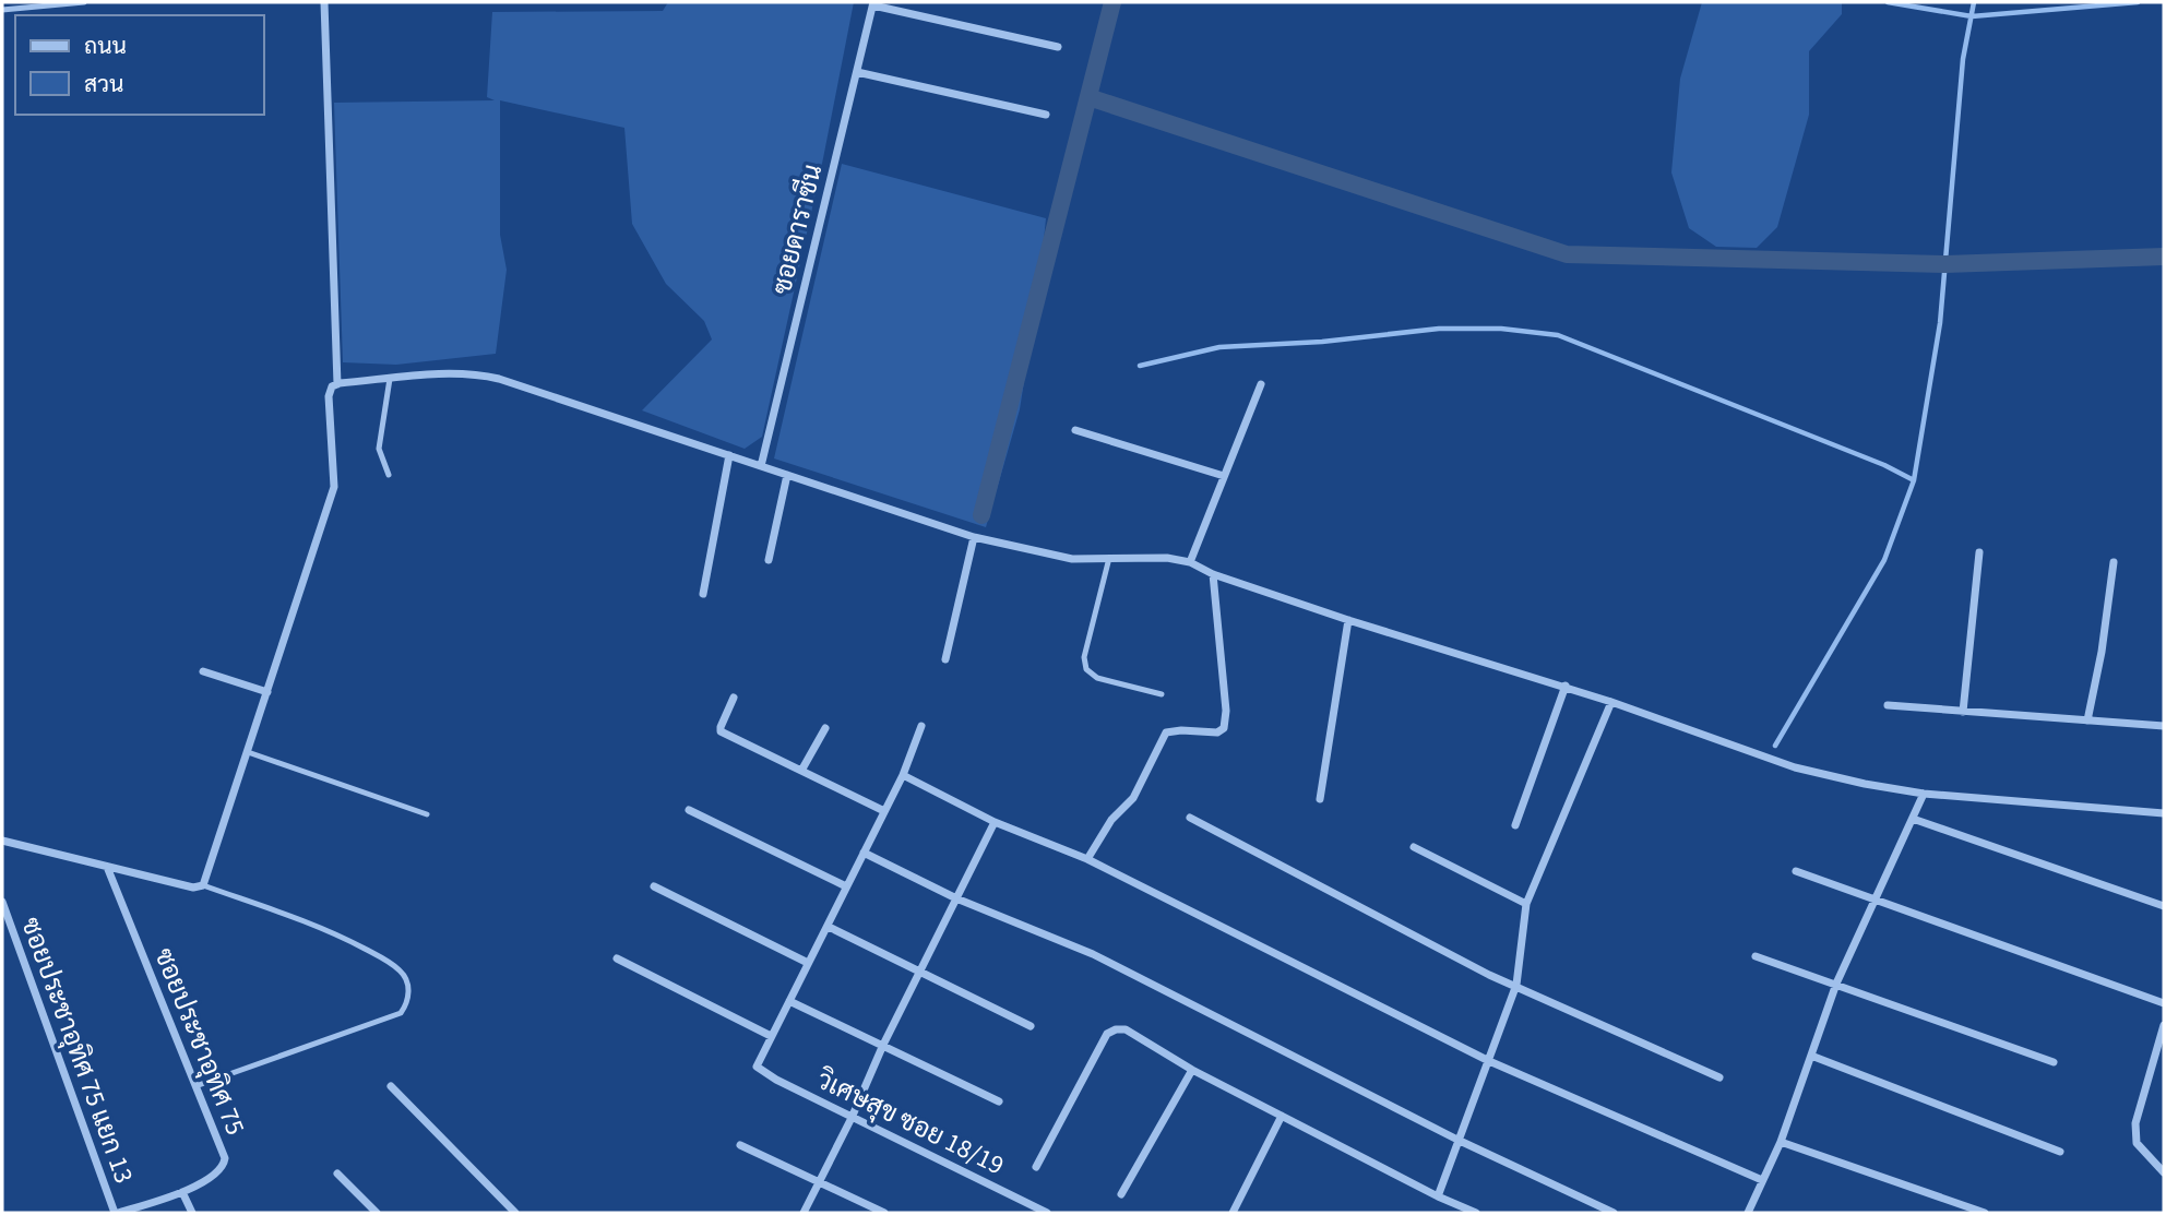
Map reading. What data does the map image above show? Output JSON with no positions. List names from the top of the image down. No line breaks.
{"streets":{"street":["ซอยดาราซีน","ซอยประชาอุทิศ 75","ซอยประชาอุทิศ 75 แยก 13","วิเศษสุข ซอย 18/19"]},"crossings":[["ซอยประชาอุทิศ 75","ซอยประชาอุทิศ 75 แยก 13"]],"legend":["ถนน","สวน"]}
